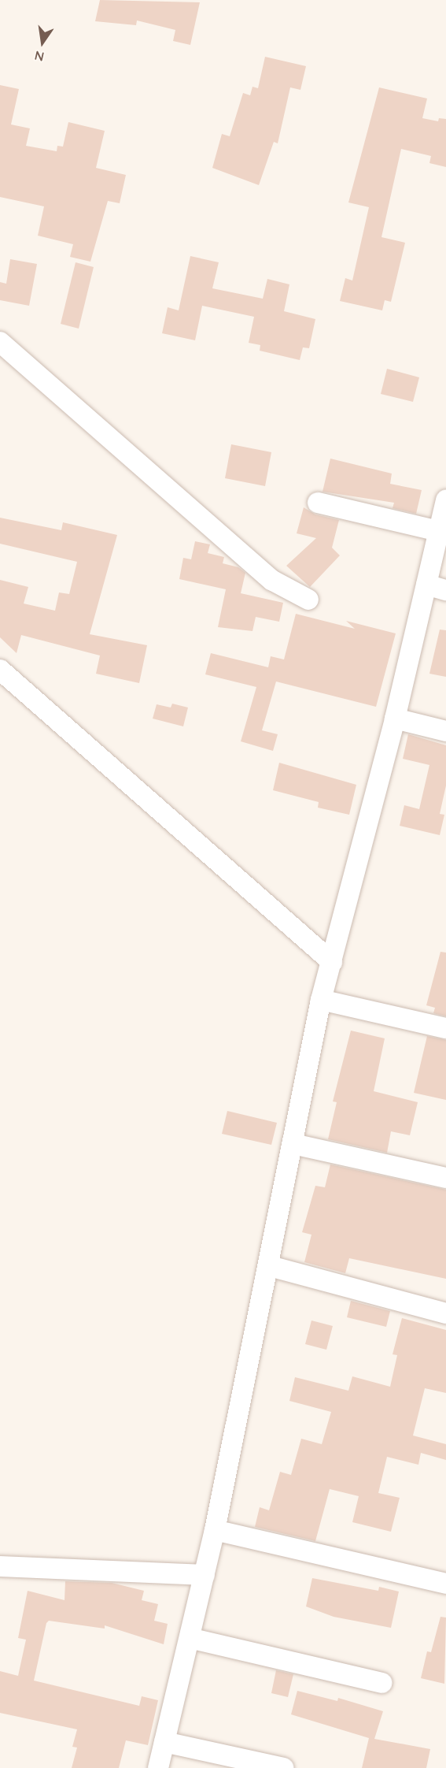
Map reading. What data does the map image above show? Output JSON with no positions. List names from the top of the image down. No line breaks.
{"north":"bottom"}
